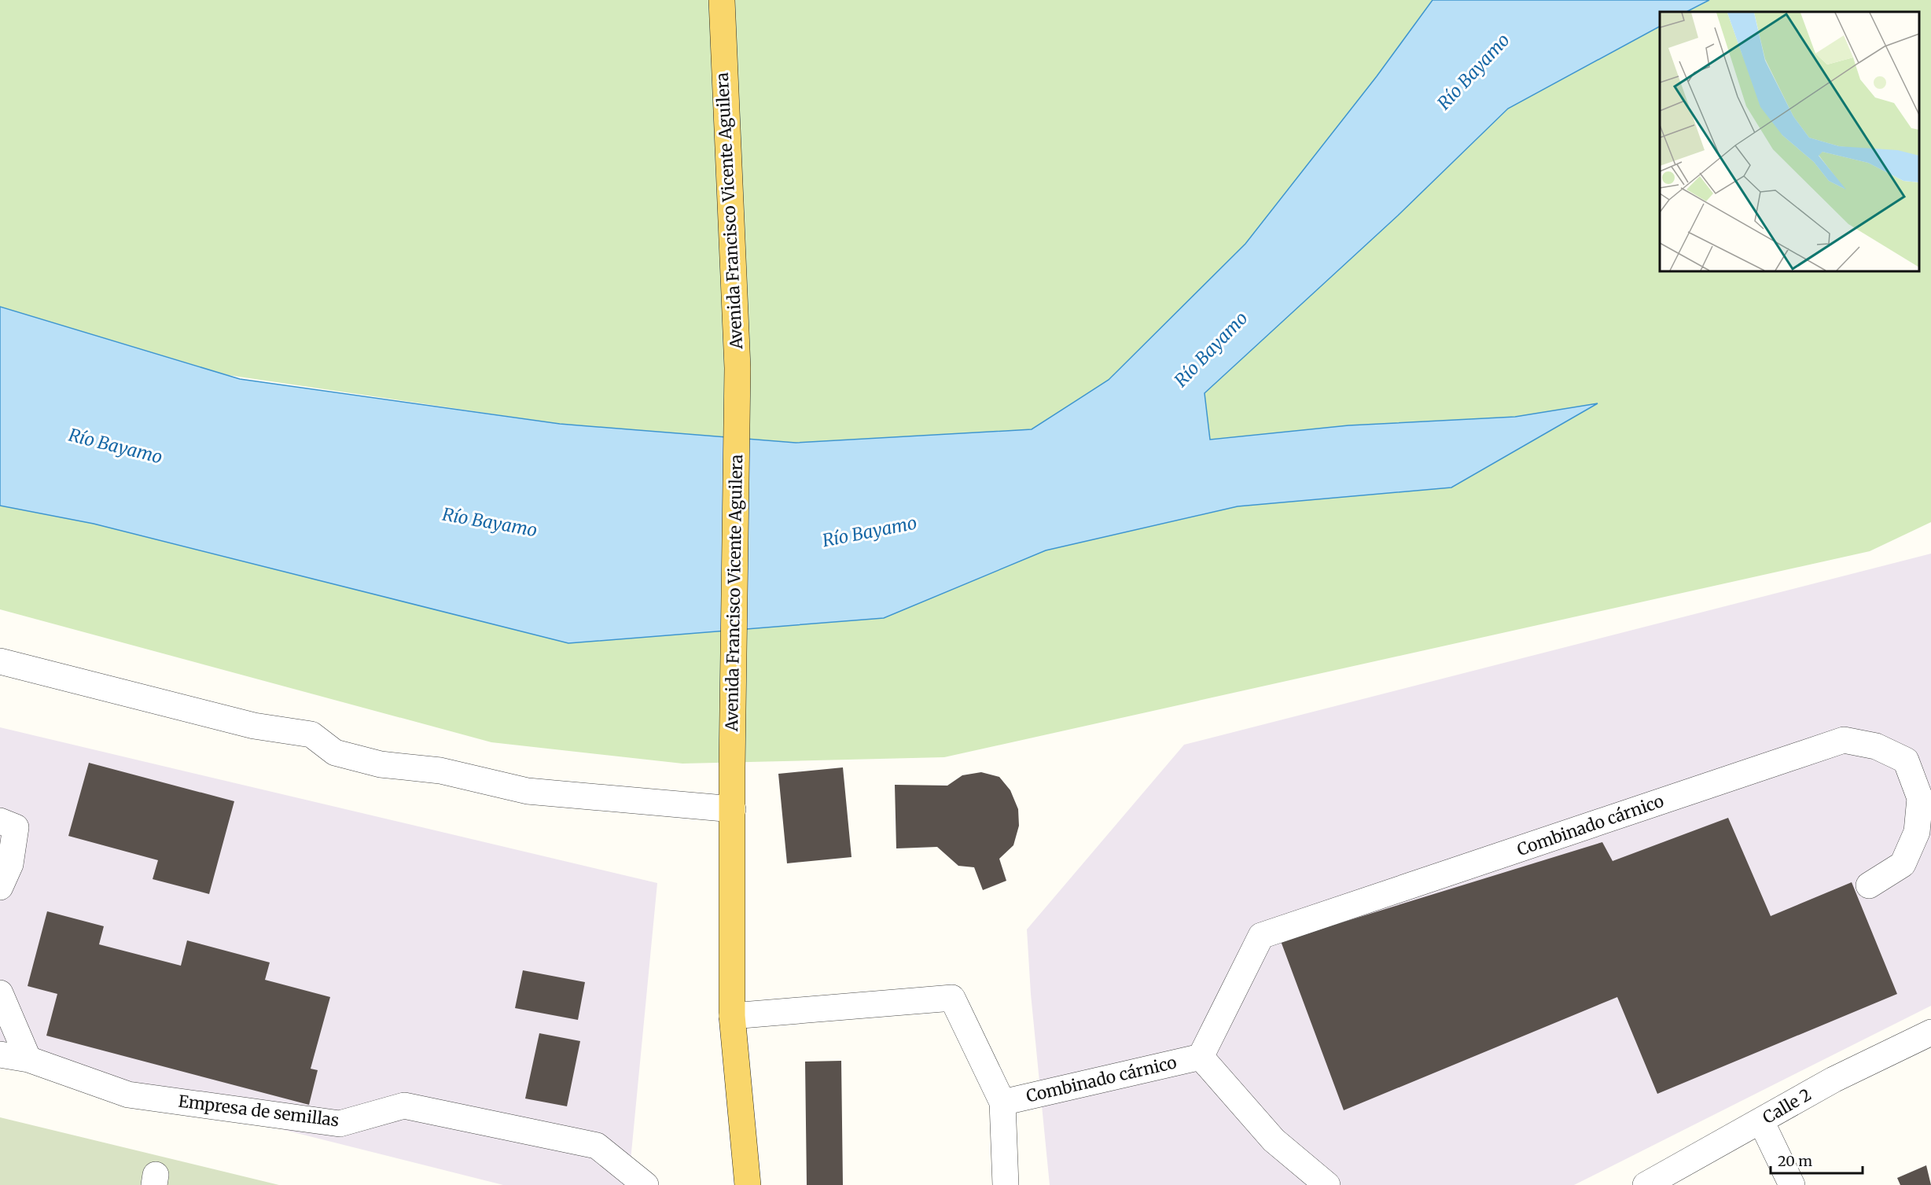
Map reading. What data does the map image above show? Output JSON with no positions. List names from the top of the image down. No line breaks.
{"streets":{"main road":["Avenida Francisco Vicente Aguilera"],"street":["Combinado cárnico","Calle 2","Empresa de semillas"]},"water":["Río Bayamo"],"scale_bar":"20 m"}
